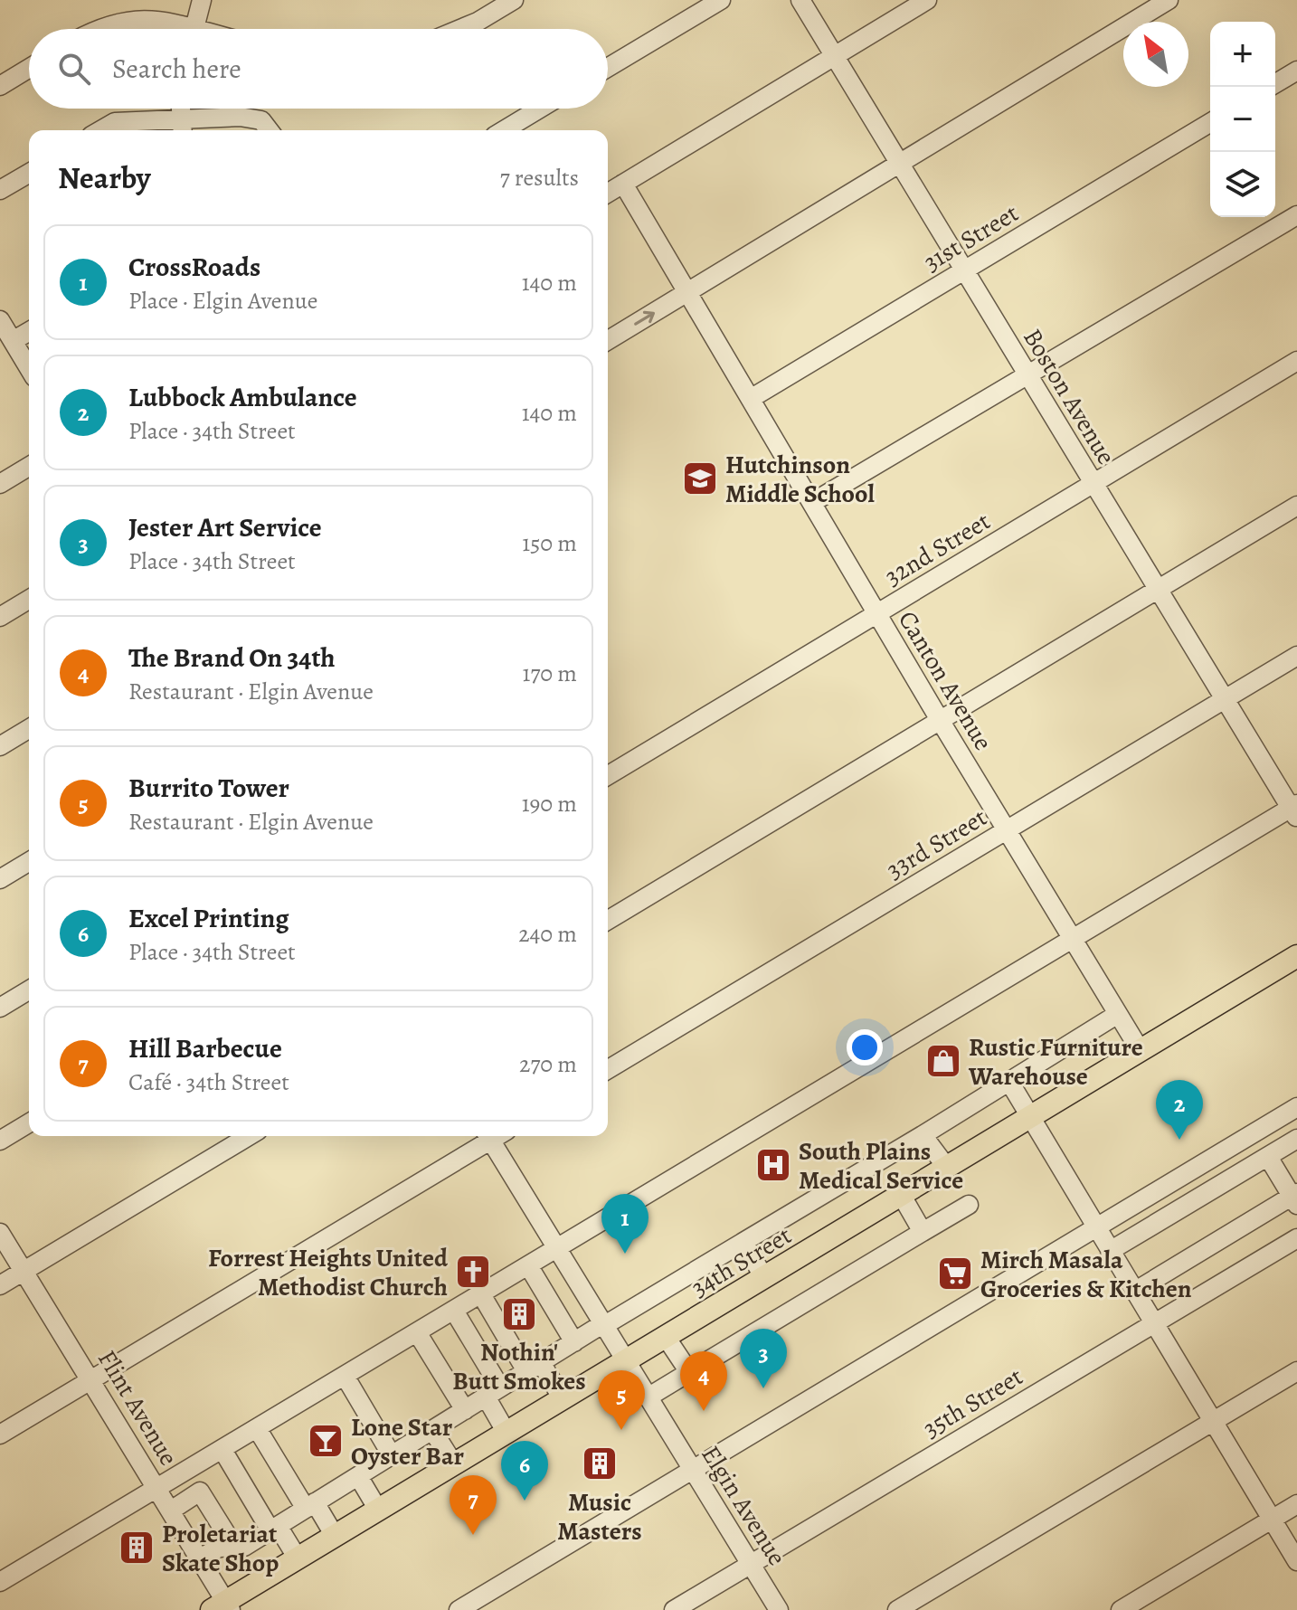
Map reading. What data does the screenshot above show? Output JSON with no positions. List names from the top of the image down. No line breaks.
{"streets":{"main road":["34th Street"],"street":["31st Street","Boston Avenue","32nd Street","Canton Avenue","33rd Street","35th Street","Flint Avenue","Elgin Avenue"]},"crossings":[["31st Street","Boston Avenue"],["31st Street","Canton Avenue"],["Boston Avenue","32nd Street"],["Boston Avenue","33rd Street"],["32nd Street","Canton Avenue"],["Canton Avenue","33rd Street"],["Canton Avenue","34th Street"],["34th Street","Flint Avenue"],["34th Street","Elgin Avenue"],["35th Street","Elgin Avenue"]],"places":{"school or university":["Hutchinson Middle School"],"shop":["Rustic Furniture Warehouse"],"hospital":["South Plains Medical Service"],"church":["Forrest Heights United Methodist Church"],"supermarket":["Mirch Masala Groceries & Kitchen"],"building":["Nothin' Butt Smokes","Music Masters","Proletariat Skate Shop"],"bar":["Lone Star Oyster Bar"]},"north":"top left","page":{"map_buttons":["+","−"],"search":"Search here","heading":["Nearby","7 results"],"list":[{"mark":"1","name":"CrossRoads","note":"Place · Elgin Avenue","value":"140 m"},{"mark":"2","name":"Lubbock Ambulance","note":"Place · 34th Street","value":"140 m"},{"mark":"3","name":"Jester Art Service","note":"Place · 34th Street","value":"150 m"},{"mark":"4","name":"The Brand On 34th","note":"Restaurant · Elgin Avenue","value":"170 m"},{"mark":"5","name":"Burrito Tower","note":"Restaurant · Elgin Avenue","value":"190 m"},{"mark":"6","name":"Excel Printing","note":"Place · 34th Street","value":"240 m"},{"mark":"7","name":"Hill Barbecue","note":"Café · 34th Street","value":"270 m"}],"pins":["2","1","3","4","5","6","7"]}}
